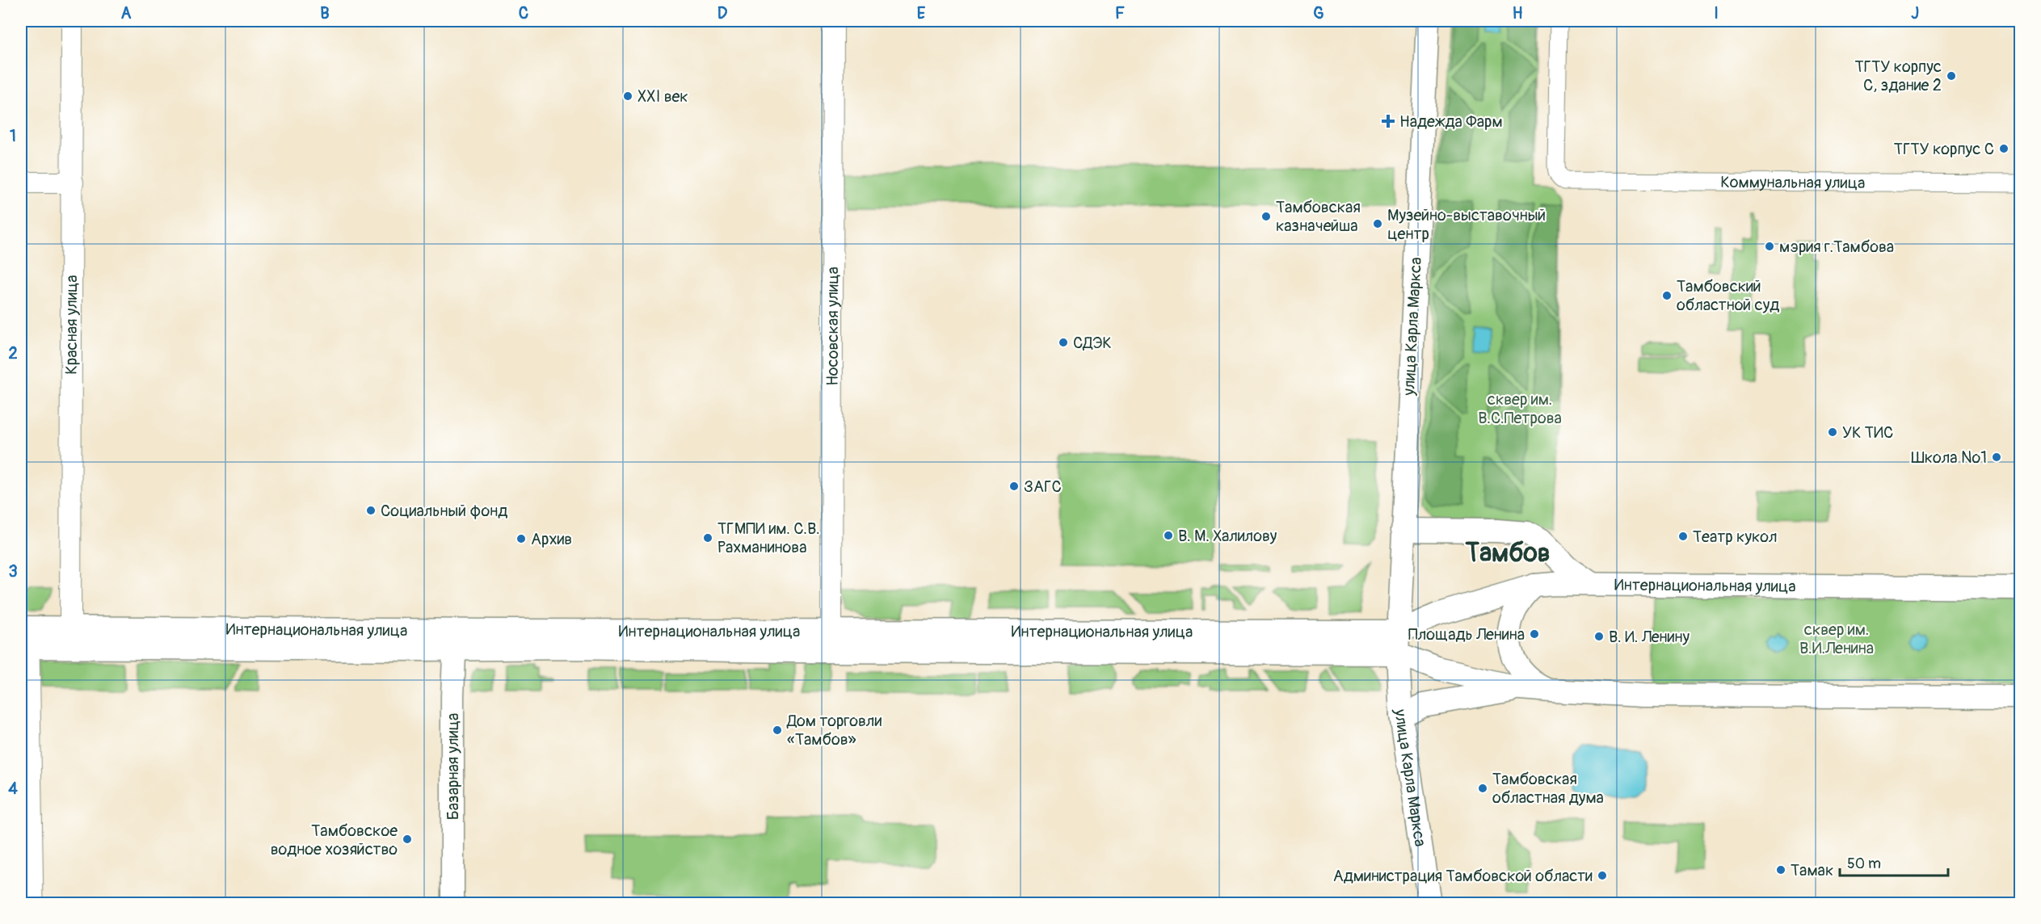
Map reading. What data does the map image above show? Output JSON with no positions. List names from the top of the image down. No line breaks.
{"streets":{"main road":["улица Карла Маркса","Интернациональная улица","Базарная улица"],"street":["Коммунальная улица","Красная улица","Носовская улица"]},"crossings":[["Красная улица","Интернациональная улица"],["Носовская улица","Интернациональная улица"],["улица Карла Маркса","Интернациональная улица"],["Интернациональная улица","Базарная улица"]],"districts":["Тамбов"],"parks":["сквер им. В.С.Петрова","сквер им. В.И.Ленина"],"places":{"other":["ТГТУ корпус С, здание 2","XXI век","ТГТУ корпус С","Тамбовская казначейша","Музейно-выставочный центр","мэрия г.Тамбова","Тамбовский областной суд","СДЭК","УК ТИС","Школа №1","ЗАГС","Социальный фонд","В. М. Халилову","Театр кукол","ТГМПИ им. С.В. Рахманинова","Архив","Площадь Ленина","В. И. Ленину","Дом торговли «Тамбов»","Тамбовская областная дума","Тамбовское водное хозяйство","Тамак","Администрация Тамбовской области"],"health":["Надежда Фарм"]},"scale_bar":"50 m","grid":{"columns":["A","B","C","D","E","F","G","H","I","J"],"rows":["1","2","3","4"]}}
